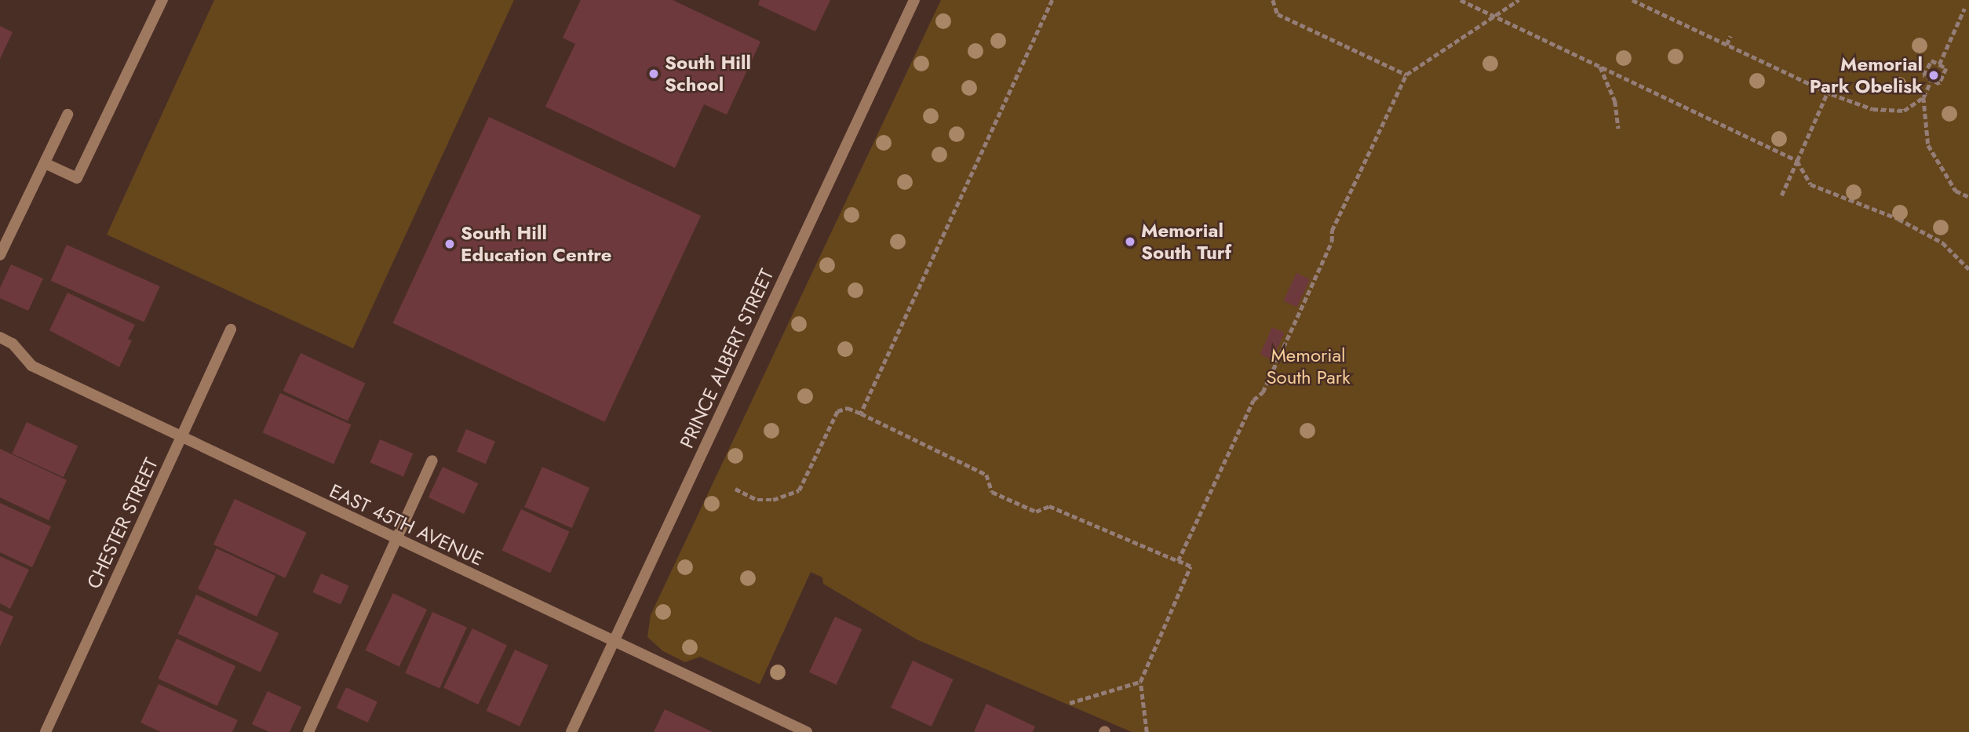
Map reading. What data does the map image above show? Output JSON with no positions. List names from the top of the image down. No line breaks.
{"streets":{"street":["PRINCE ALBERT STREET","CHESTER STREET","EAST 45TH AVENUE"]},"crossings":[["PRINCE ALBERT STREET","EAST 45TH AVENUE"],["CHESTER STREET","EAST 45TH AVENUE"]],"parks":["Memorial South Park"],"places":["South Hill School","Memorial Park Obelisk","Memorial South Turf","South Hill Education Centre"]}
